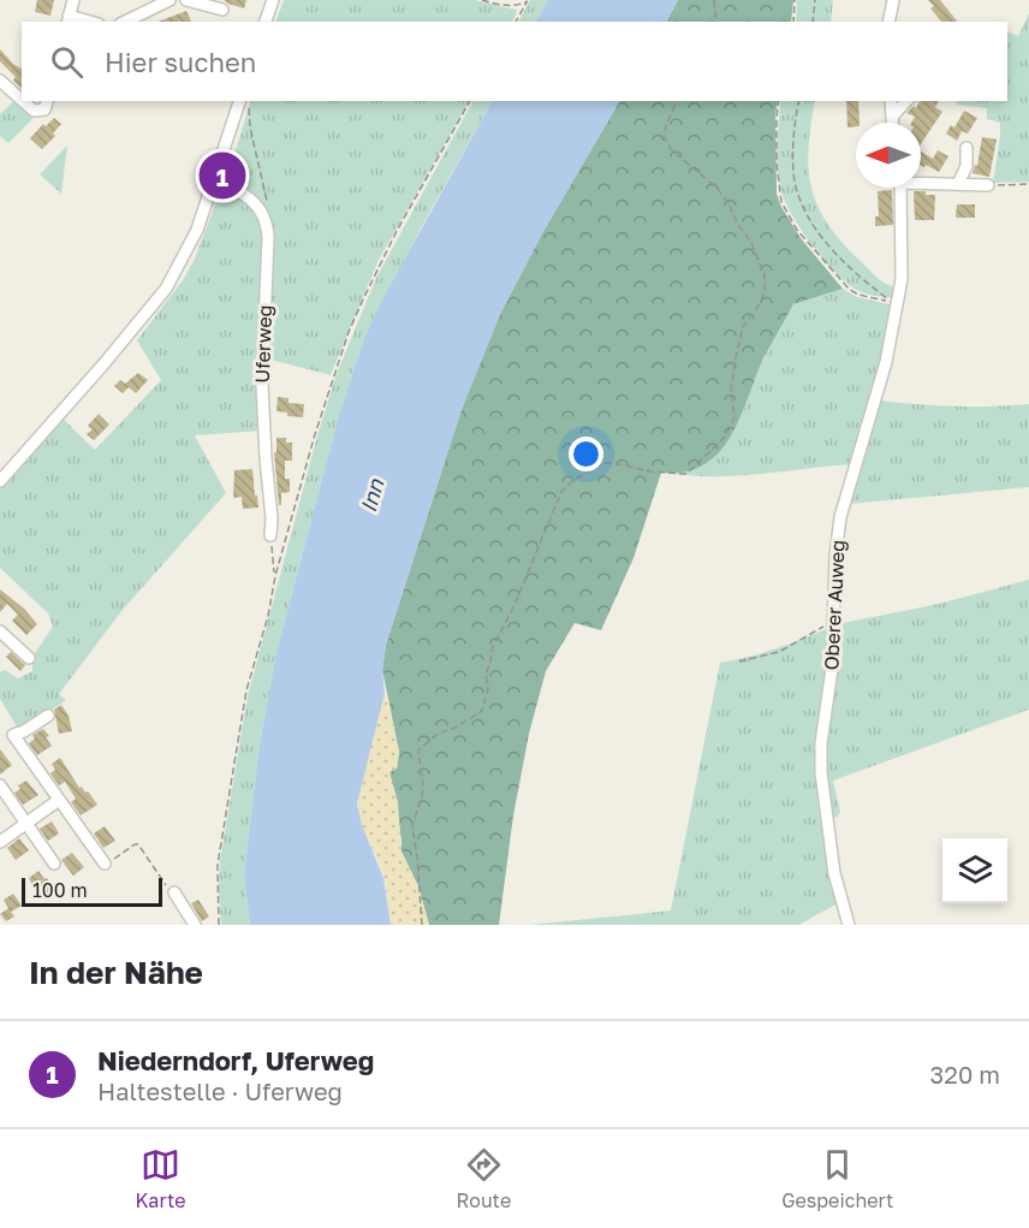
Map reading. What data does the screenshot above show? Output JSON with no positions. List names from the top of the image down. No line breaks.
{"streets":{"street":["Uferweg","Oberer Auweg"]},"water":["Inn"],"scale_bar":"100 m","north":"left","page":{"search":"Hier suchen","pins":"1","scale":"100 m","heading":"In der Nähe","list":[{"mark":"1","name":"Niederndorf, Uferweg","note":"Haltestelle · Uferweg","value":"320 m"}],"nav":["Karte","Route","Gespeichert"]}}
